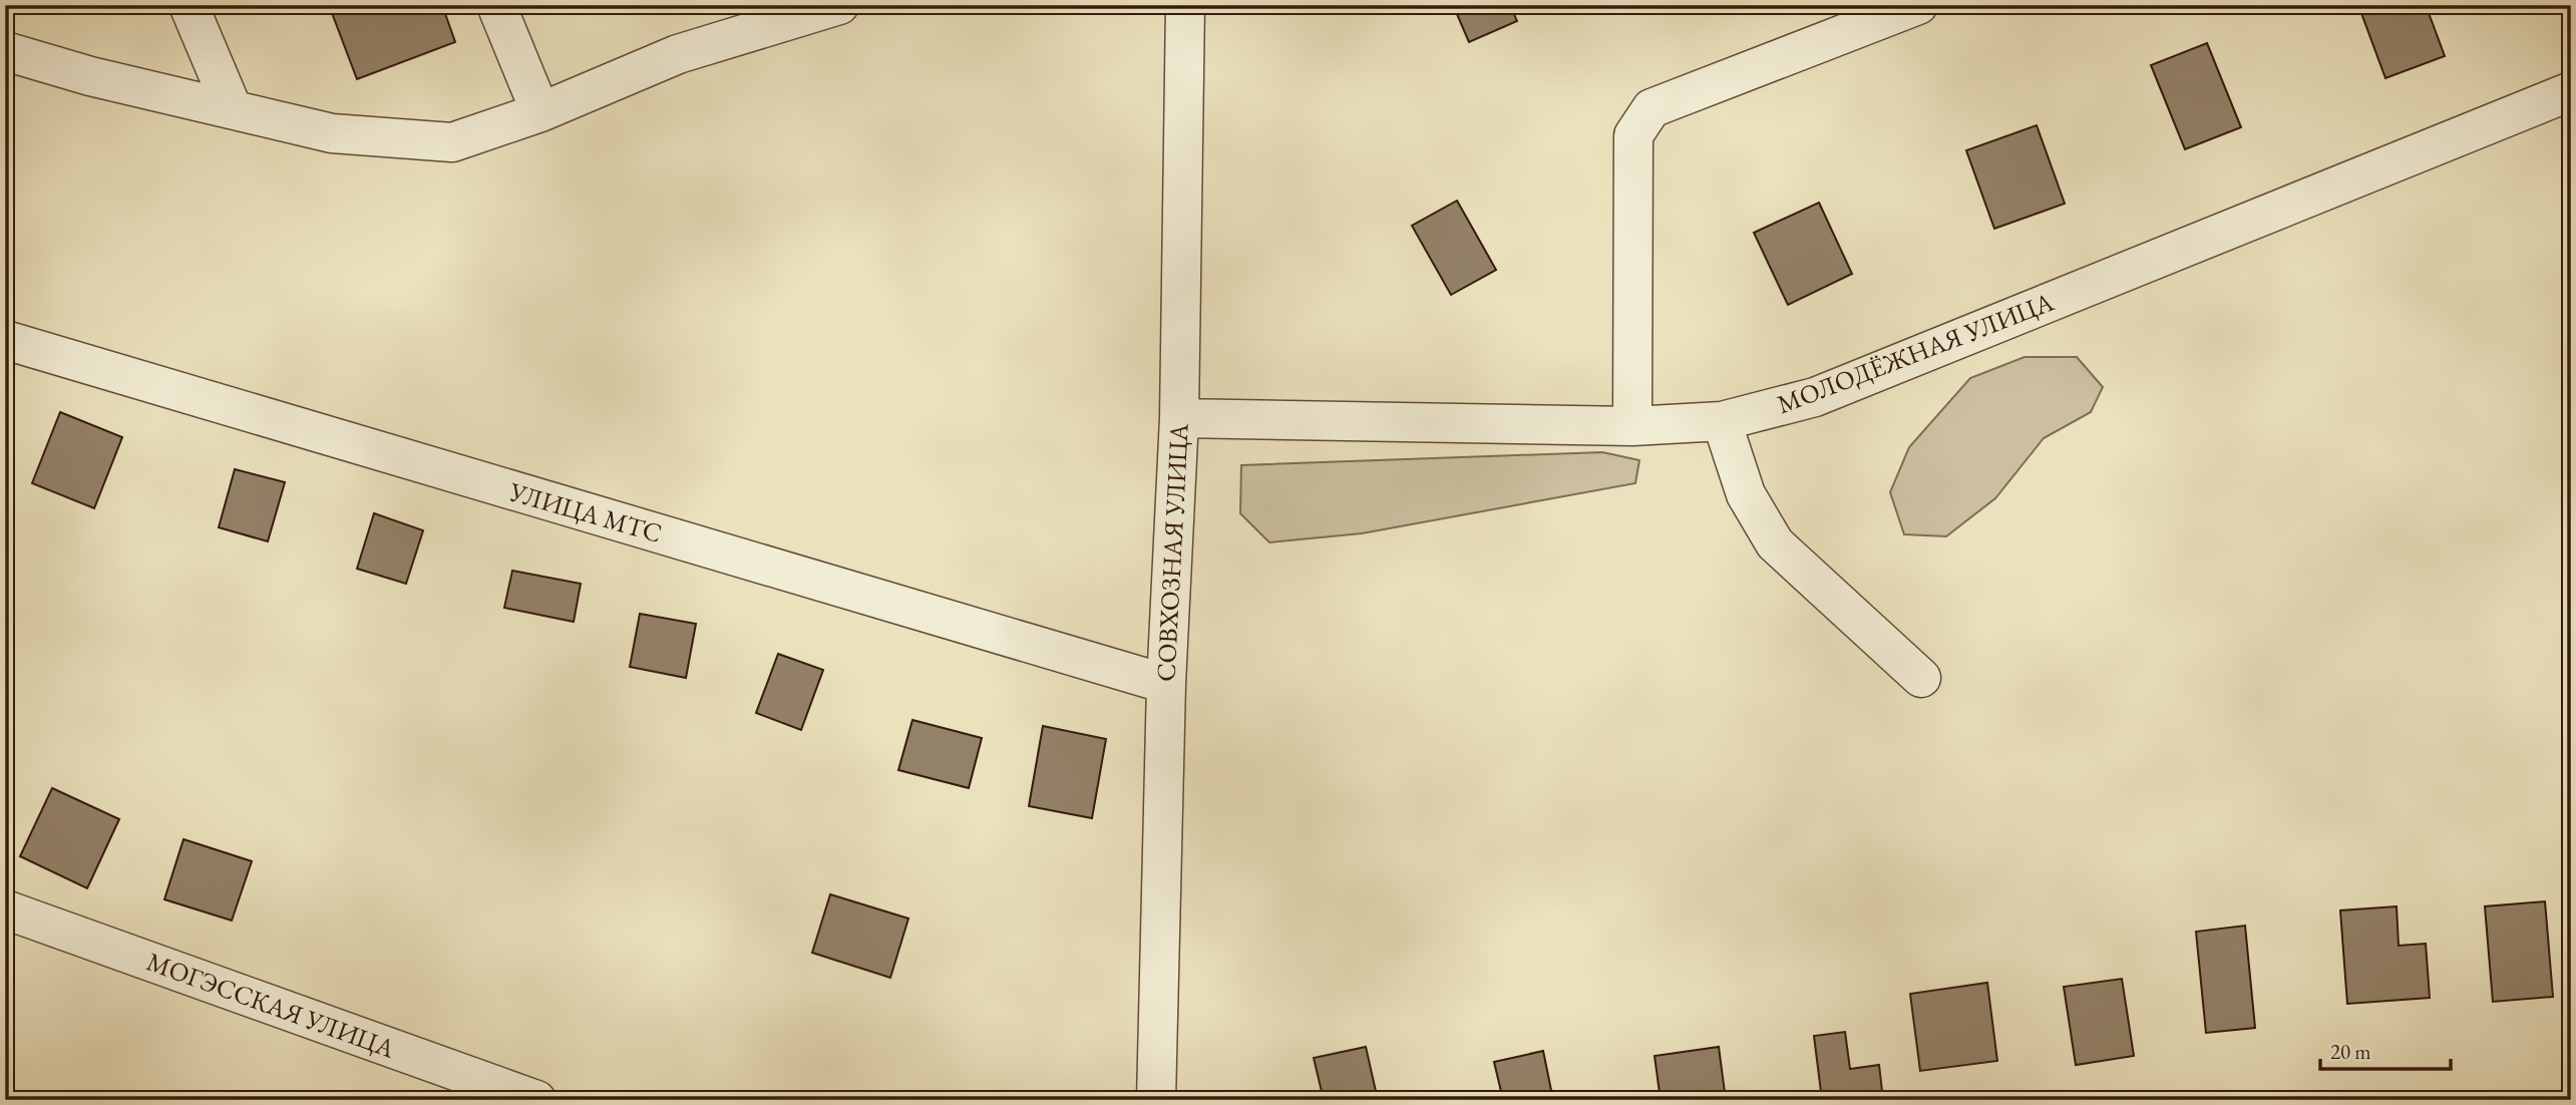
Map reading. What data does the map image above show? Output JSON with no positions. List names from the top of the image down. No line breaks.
{"streets":{"street":["МОЛОДЁЖНАЯ УЛИЦА","УЛИЦА МТС","СОВХОЗНАЯ УЛИЦА","МОГЭССКАЯ УЛИЦА"]},"crossings":[["МОЛОДЁЖНАЯ УЛИЦА","СОВХОЗНАЯ УЛИЦА"],["УЛИЦА МТС","СОВХОЗНАЯ УЛИЦА"]],"scale_bar":"20 m"}
